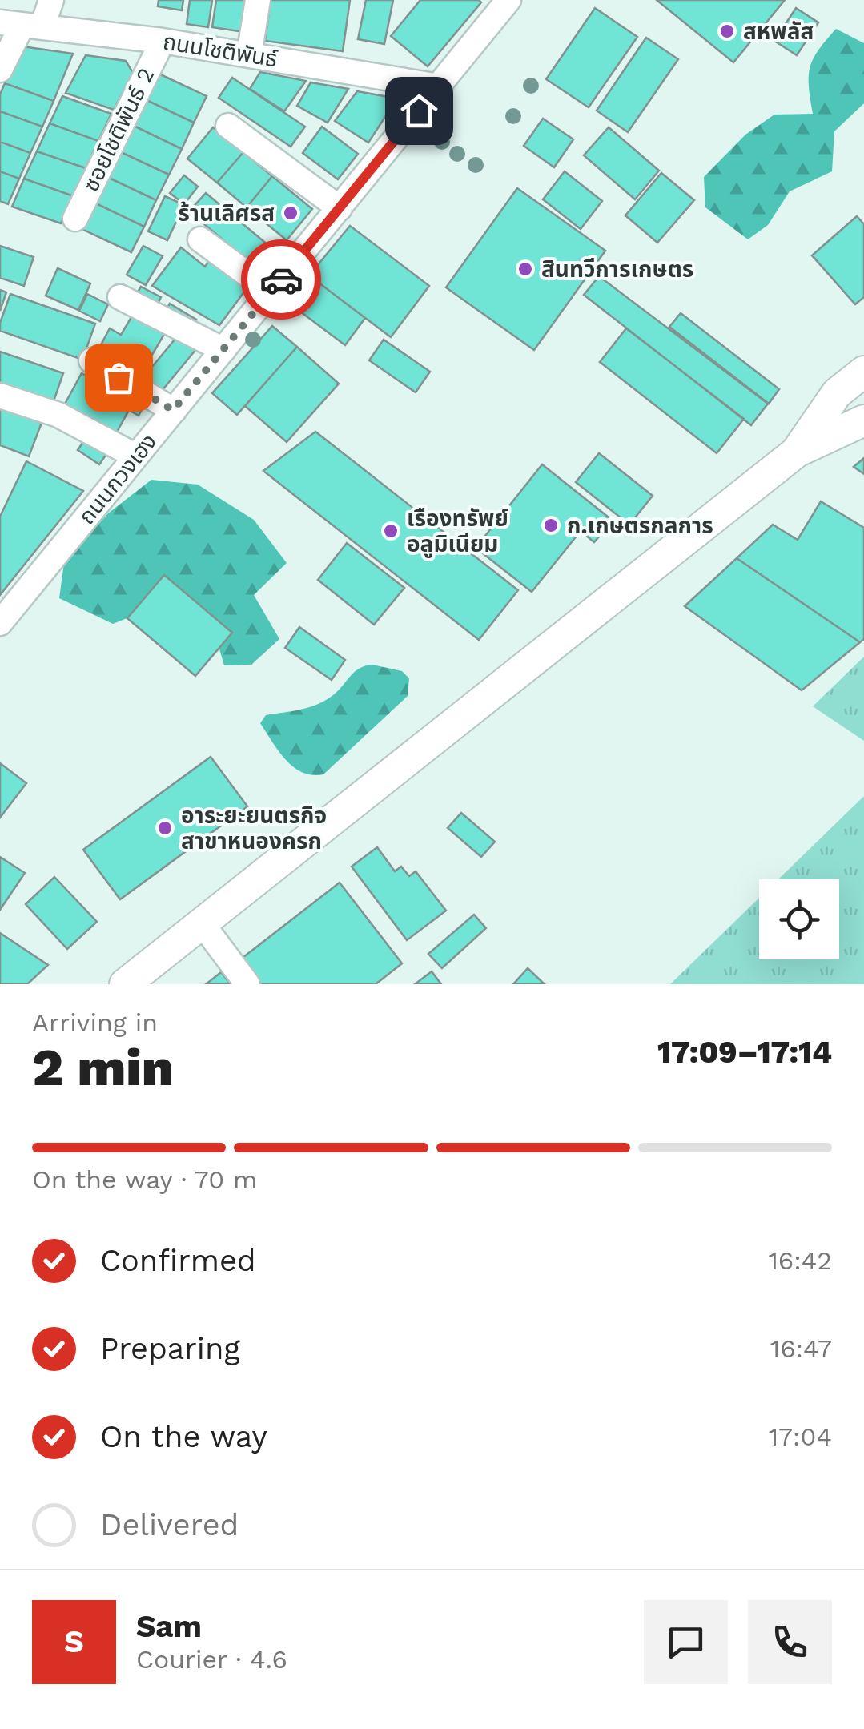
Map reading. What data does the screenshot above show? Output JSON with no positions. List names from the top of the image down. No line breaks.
{"streets":{"street":["ถนนโชติพันธ์","ซอยโชติพันธ์ 2","ถนนกวงเฮง"]},"crossings":[["ถนนโชติพันธ์","ซอยโชติพันธ์ 2"],["ถนนโชติพันธ์","ถนนกวงเฮง"]],"places":["สหพลัส","ร้านเลิศรส","สินทวีการเกษตร","ก.เกษตรกลการ","เรืองทรัพย์ อลูมิเนียม","อาระยะยนตรกิจ สาขาหนองครก"],"page":{"heading":["2 min","Arriving in","17:09–17:14"],"panel":["Sam","Courier · 4.6"],"bar":"On the way · 70 m","list":[["Confirmed","16:42"],["Preparing","16:47"],["On the way","17:04"],"Delivered"],"round":"S"}}
